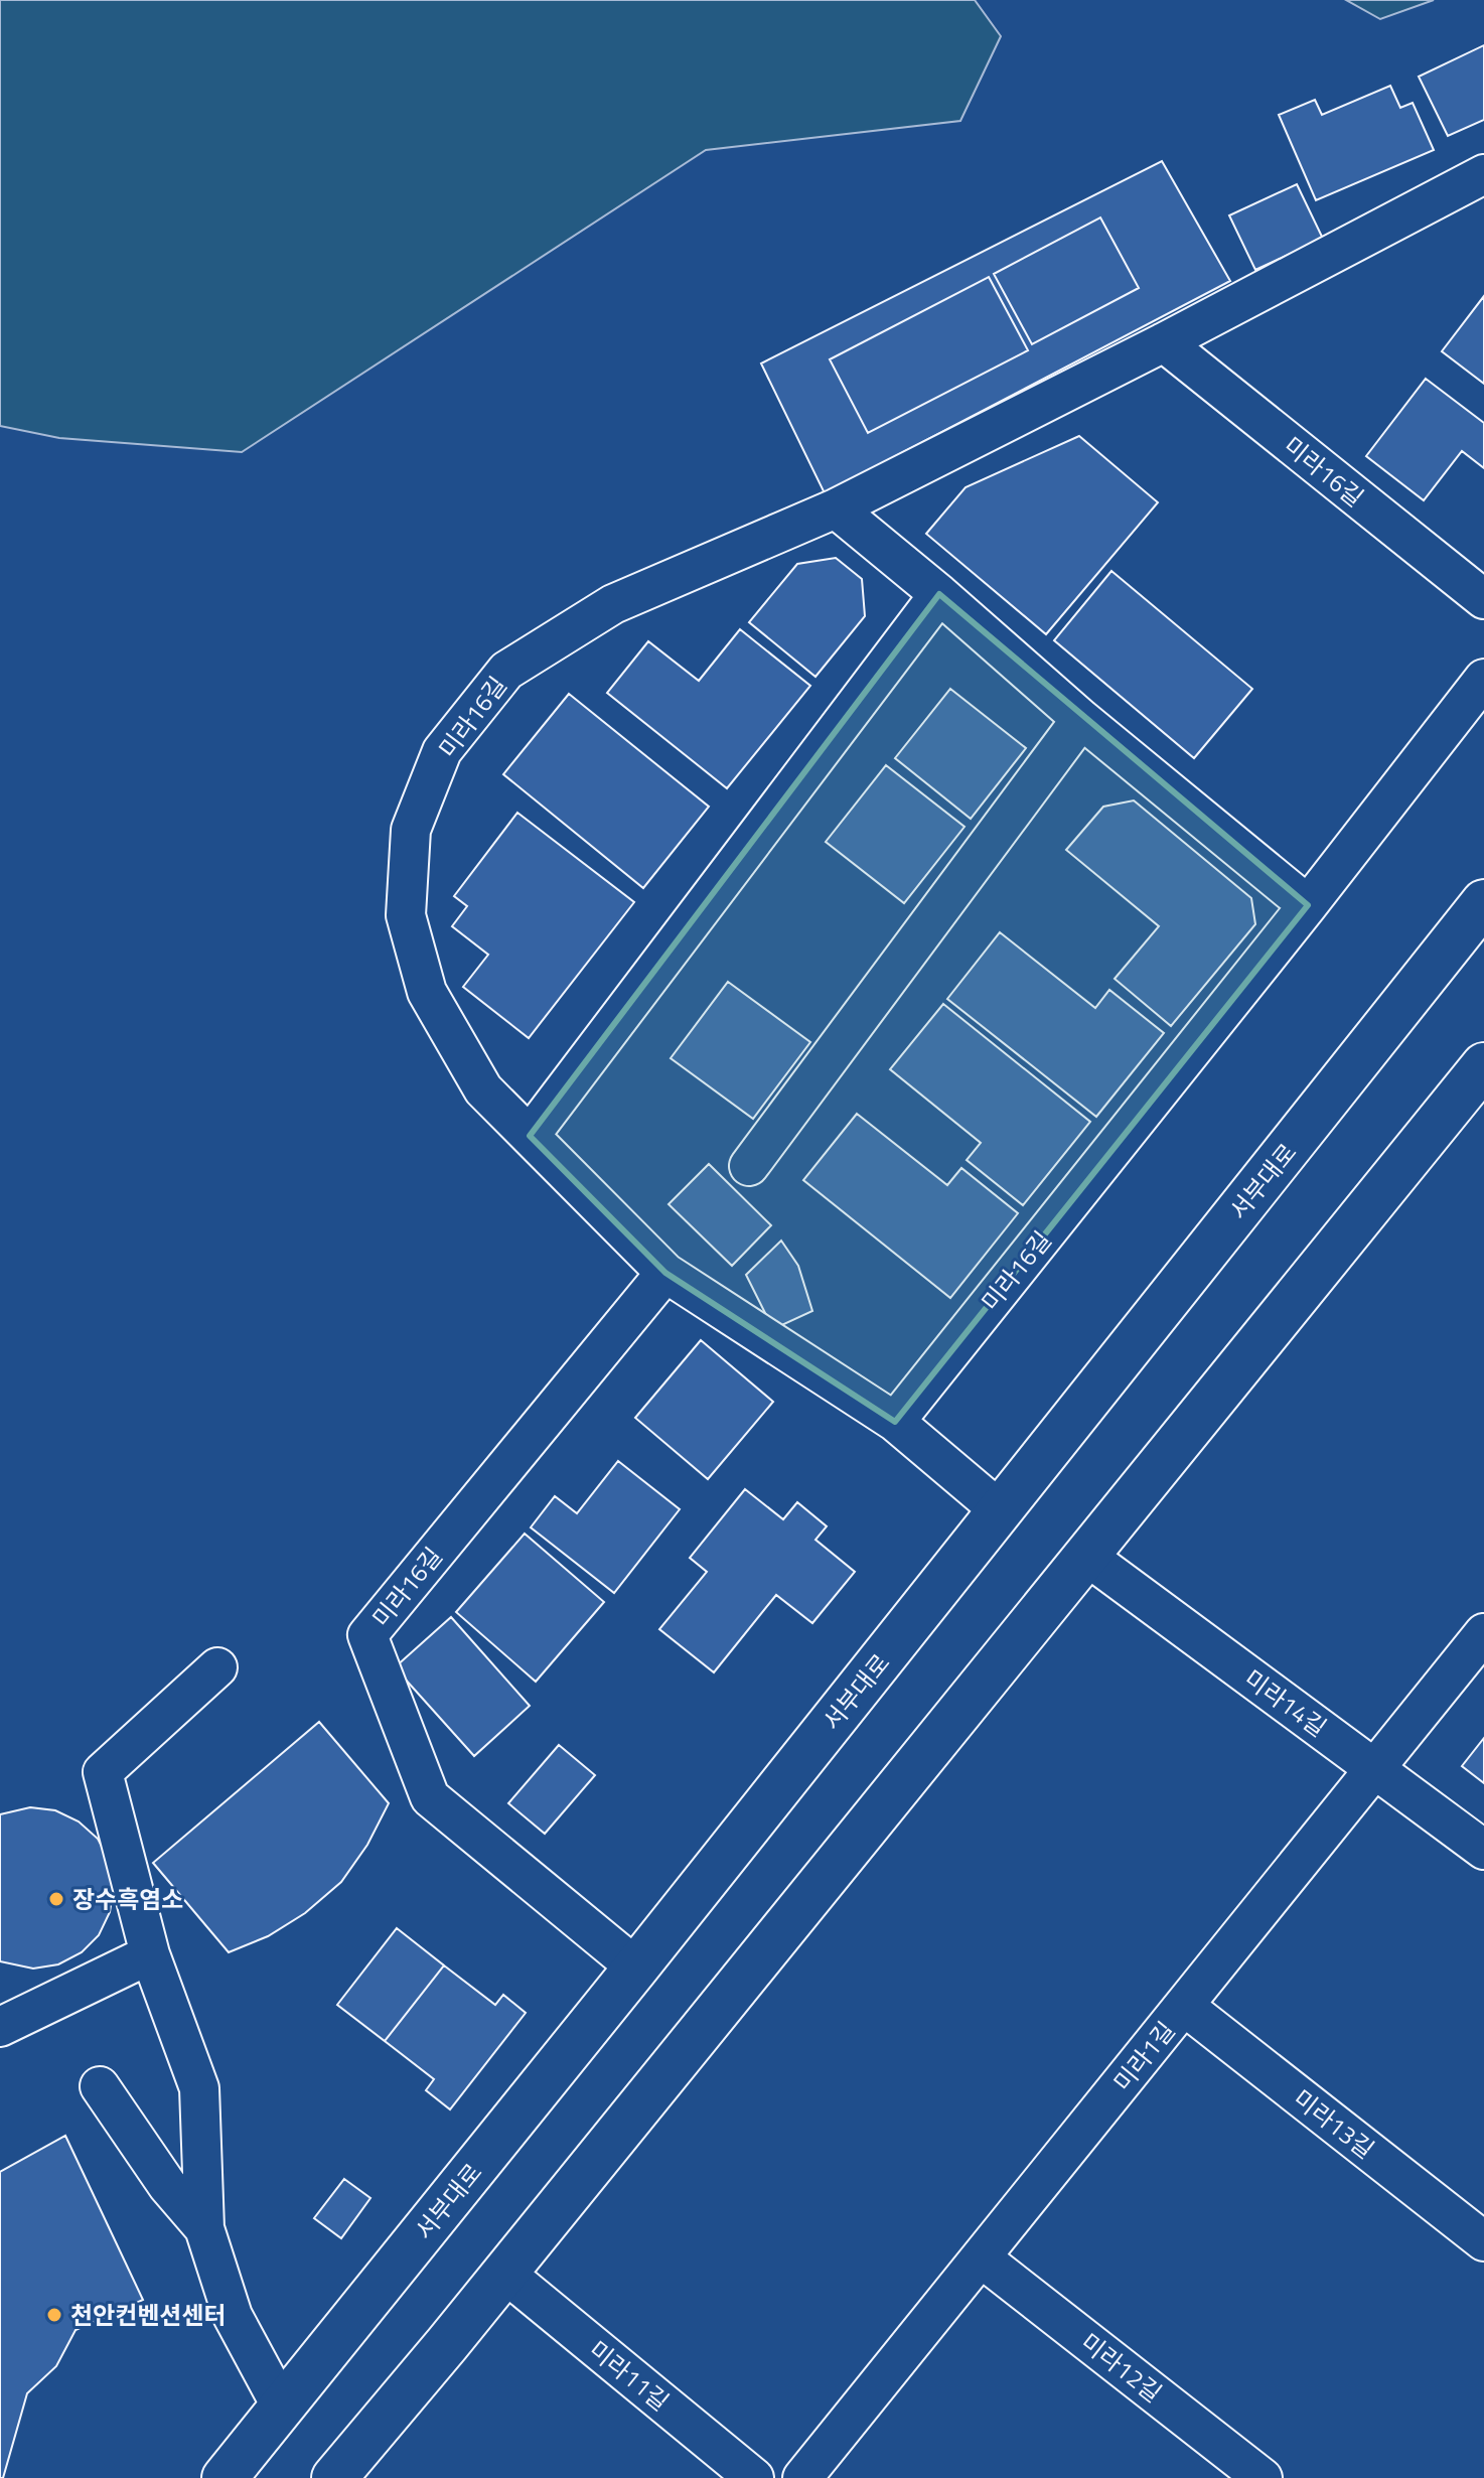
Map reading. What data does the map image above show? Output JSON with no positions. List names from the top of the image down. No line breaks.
{"streets":{"main road":["서부대로"],"street":["미라16길","미라14길","미라1길","미라13길","미라12길","미라11길"]},"crossings":[["미라16길","서부대로"],["미라14길","미라1길"],["미라1길","미라13길"],["미라1길","미라12길"]],"places":["장수흑염소","천안컨벤션센터"]}
